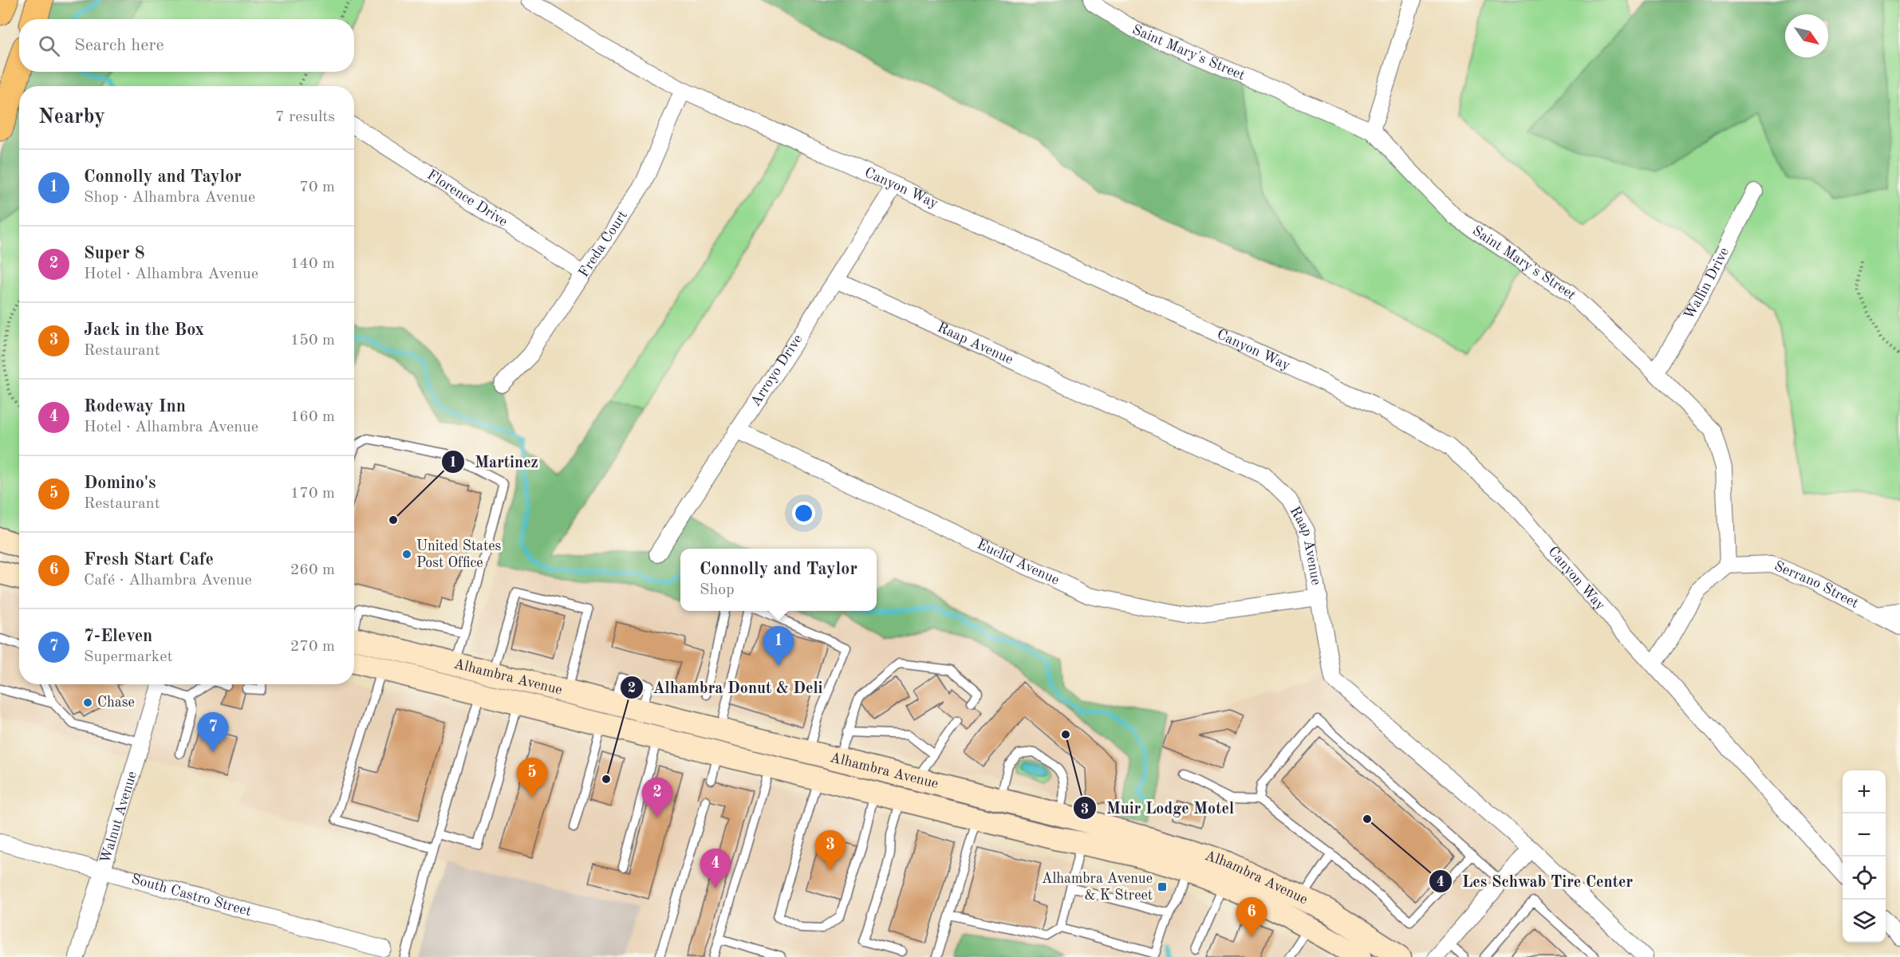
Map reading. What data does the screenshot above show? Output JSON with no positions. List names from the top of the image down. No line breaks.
{"streets":{"main road":["Alhambra Avenue"],"street":["Saint Mary's Street","Canyon Way","Florence Drive","Freda Court","Wallin Drive","Raap Avenue","Arroyo Drive","Euclid Avenue","Serrano Street","Walnut Avenue","South Castro Street"]},"crossings":[["Saint Mary's Street","Wallin Drive"],["Saint Mary's Street","Serrano Street"],["Canyon Way","Freda Court"],["Canyon Way","Arroyo Drive"],["Florence Drive","Freda Court"],["Raap Avenue","Arroyo Drive"],["Raap Avenue","Euclid Avenue"],["Arroyo Drive","Euclid Avenue"],["Walnut Avenue","South Castro Street"]],"places":{"other":["Martinez","United States Post Office","Chase","Muir Lodge Motel","Alhambra Donut & Deli","Les Schwab Tire Center"],"transit":["Alhambra Avenue & K Street"]},"north":"bottom right","page":{"search":"Search here","heading":["Nearby","7 results"],"list":[{"mark":"1","name":"Connolly and Taylor","note":"Shop · Alhambra Avenue","value":"70 m"},{"mark":"2","name":"Super 8","note":"Hotel · Alhambra Avenue","value":"140 m"},{"mark":"3","name":"Jack in the Box","note":"Restaurant","value":"150 m"},{"mark":"4","name":"Rodeway Inn","note":"Hotel · Alhambra Avenue","value":"160 m"},{"mark":"5","name":"Domino's","note":"Restaurant","value":"170 m"},{"mark":"6","name":"Fresh Start Cafe","note":"Café · Alhambra Avenue","value":"260 m"},{"mark":"7","name":"7-Eleven","note":"Supermarket","value":"270 m"}],"popup":["Connolly and Taylor","Shop"],"pins":["1","7","5","2","3","4","6"],"map_buttons":["+","−"]}}
